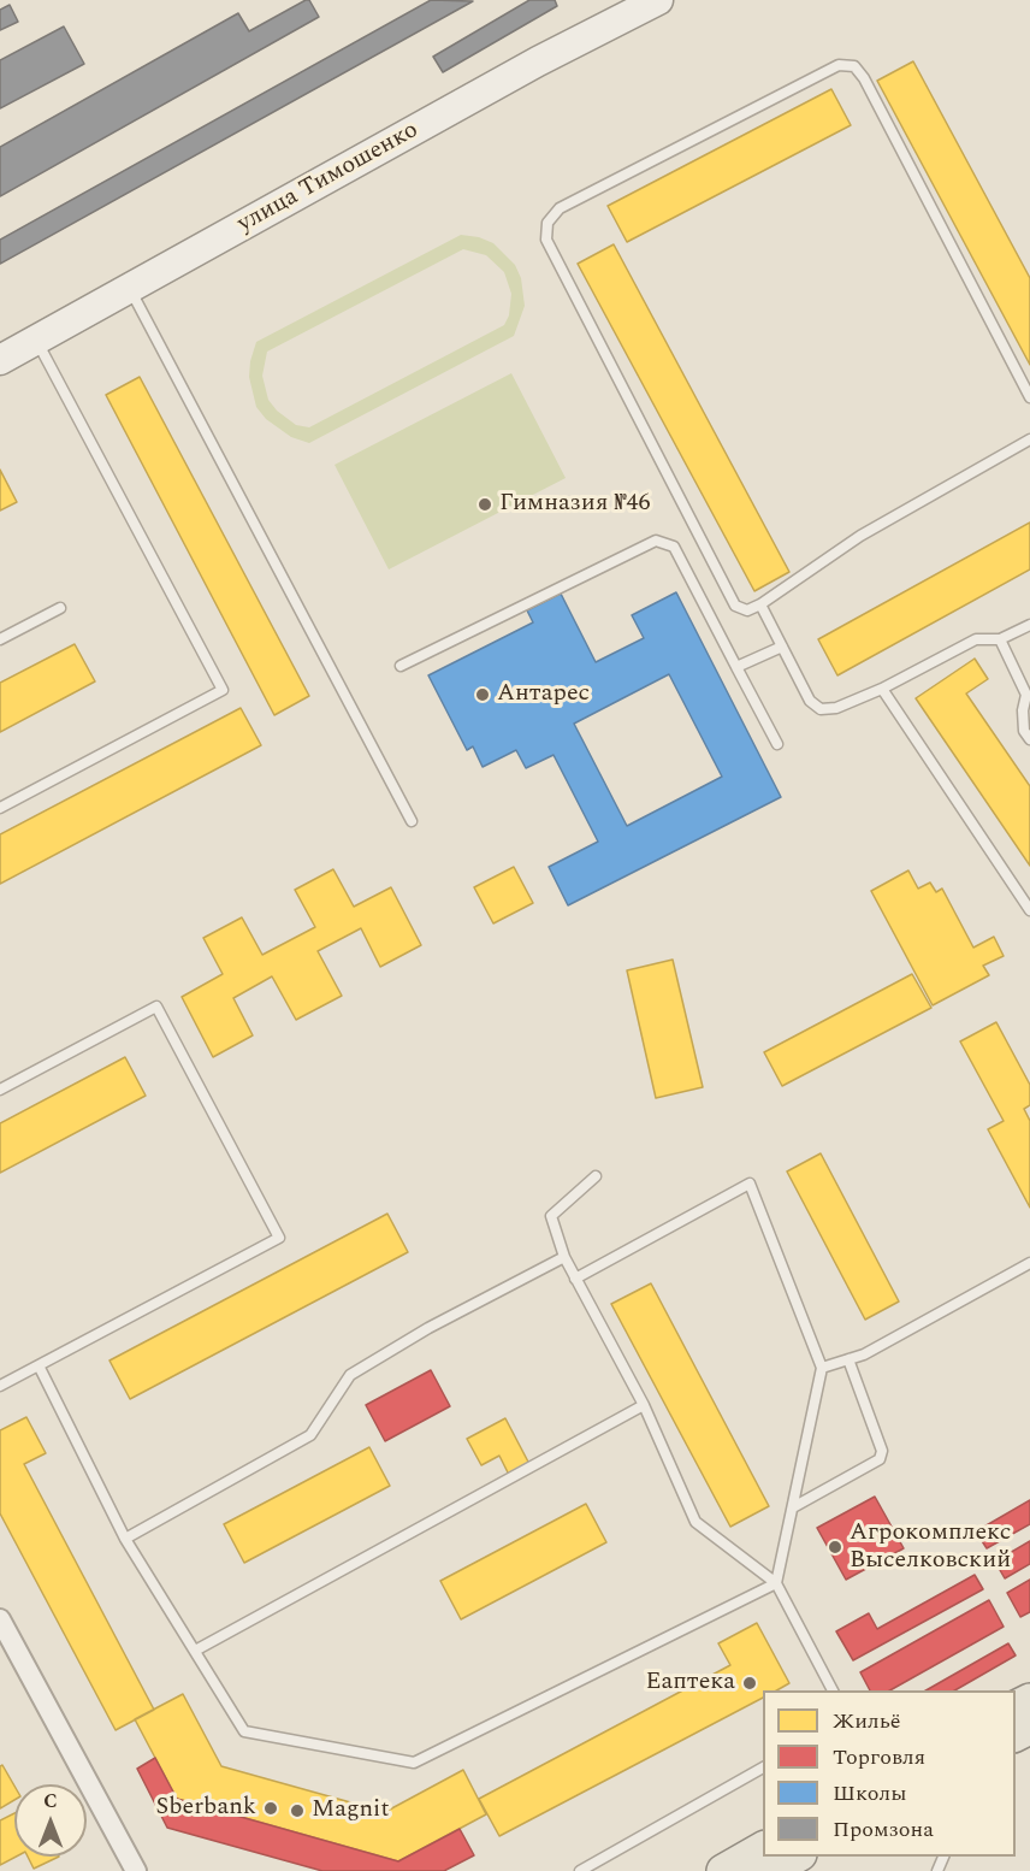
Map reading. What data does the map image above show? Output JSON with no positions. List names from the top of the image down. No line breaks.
{"streets":{"street":["улица Тимошенко"]},"places":["Гимназия №46","Антарес","Агрокомплекс Выселковский","Еаптека","Sberbank","Magnit"],"legend":["Жильё","Торговля","Школы","Промзона"],"north":"top"}
